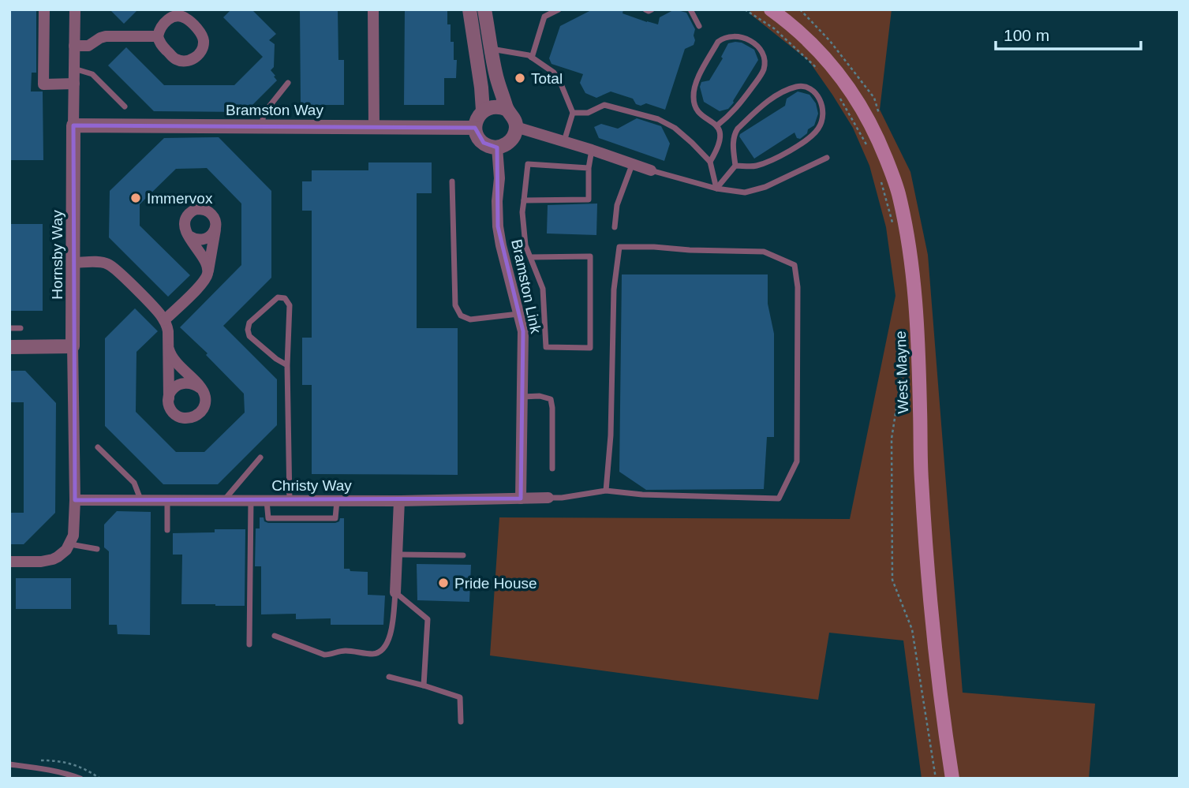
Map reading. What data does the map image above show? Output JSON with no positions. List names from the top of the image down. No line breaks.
{"streets":{"main road":["West Mayne"],"street":["Bramston Way","Hornsby Way","Bramston Link","Christy Way"]},"crossings":[["Bramston Way","Hornsby Way"],["Bramston Way","Bramston Link"],["Hornsby Way","Christy Way"],["Bramston Link","Christy Way"]],"places":["Total","Immervox","Pride House"],"scale_bar":"100 m"}
